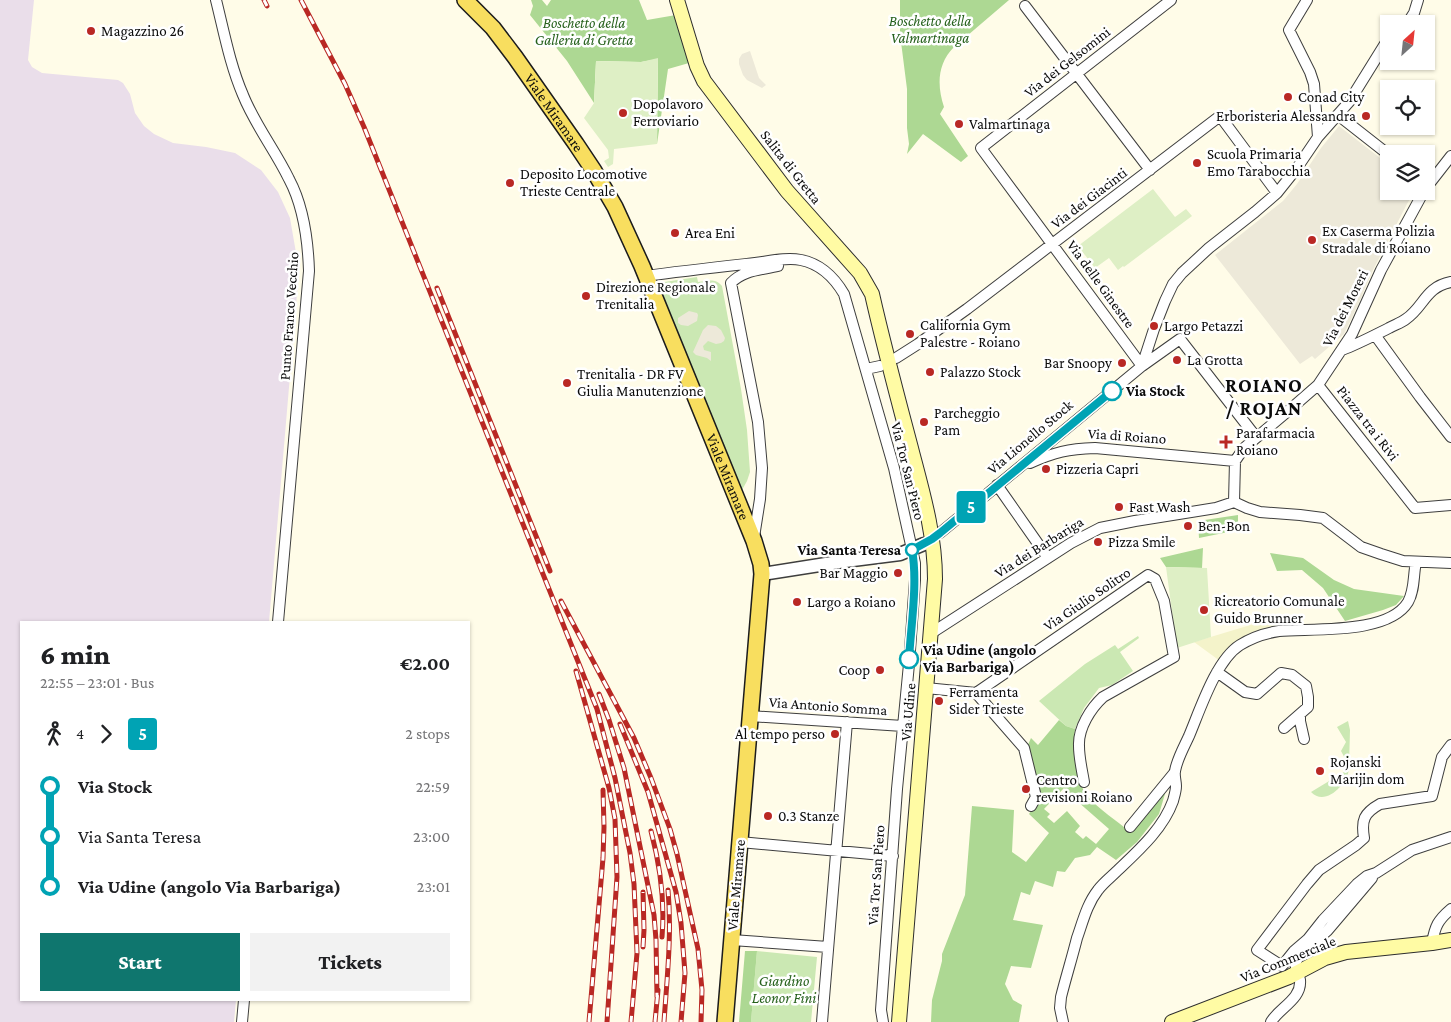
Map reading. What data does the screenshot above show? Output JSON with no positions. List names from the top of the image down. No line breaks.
{"streets":{"main road":["Viale Miramare","Salita di Gretta","Via Udine","Via Commerciale"],"street":["Via dei Gelsomini","Via dei Giacinti","Via delle Ginestre","Via dei Moreri","Punto Franco Vecchio","Piazza tra i Rivi","Via di Roiano","Via Lionello Stock","Via Tor San Piero","Via dei Barbariga","Via Giulio Solitro","Via Antonio Somma"]},"crossings":[["Via dei Gelsomini","Via delle Ginestre"],["Viale Miramare","Via Tor San Piero"],["Viale Miramare","Via Antonio Somma"],["Salita di Gretta","Via dei Giacinti"],["Salita di Gretta","Via Udine"],["Via dei Giacinti","Via delle Ginestre"],["Via dei Giacinti","Via Udine"],["Via delle Ginestre","Via Lionello Stock"],["Via dei Moreri","Piazza tra i Rivi"],["Piazza tra i Rivi","Via di Roiano"],["Piazza tra i Rivi","Via Lionello Stock"],["Via di Roiano","Via Lionello Stock"],["Via Tor San Piero","Via Antonio Somma"],["Via dei Barbariga","Via Udine"]],"districts":["ROIANO / ROJAN"],"parks":["Boschetto della Valmartinaga","Boschetto della Galleria di Gretta","Giardino Leonor Fini"],"places":{"other":["Magazzino 26","Conad City","Dopolavoro Ferroviario","Erboristeria Alessandra","Valmartinaga","Scuola Primaria Emo Tarabocchia","Deposito Locomotive Trieste Centrale","Area Eni","Ex Caserma Polizia Stradale di Roiano","Direzione Regionale Trenitalia","Largo Petazzi","California Gym Palestre - Roiano","La Grotta","Bar Snoopy","Palazzo Stock","Trenitalia - DR FV Giulia Manutenzione","Via Stock","Parcheggio Pam","Pizzeria Capri","Fast Wash","Ben-Bon","Pizza Smile","Via Santa Teresa","Bar Maggio","Largo a Roiano","Ricreatorio Comunale Guido Brunner","Via Udine (angolo Via Barbariga)","Coop","Ferramenta Sider Trieste","Al tempo perso","Rojanski Marijin dom","Centro revisioni Roiano","0.3 Stanze"],"health":["Parafarmacia Roiano"]},"lines":["bus line 5"],"north":"top right","page":{"on_map":"5","heading":["6 min","22:55 – 23:01 · Bus","€2.00"],"legs":["4","5","2 stops"],"list":[{"name":"Via Stock","value":"22:59"},{"name":"Via Santa Teresa","value":"23:00"},{"name":"Via Udine (angolo Via Barbariga)","value":"23:01"}],"buttons":["Start","Tickets"]}}
